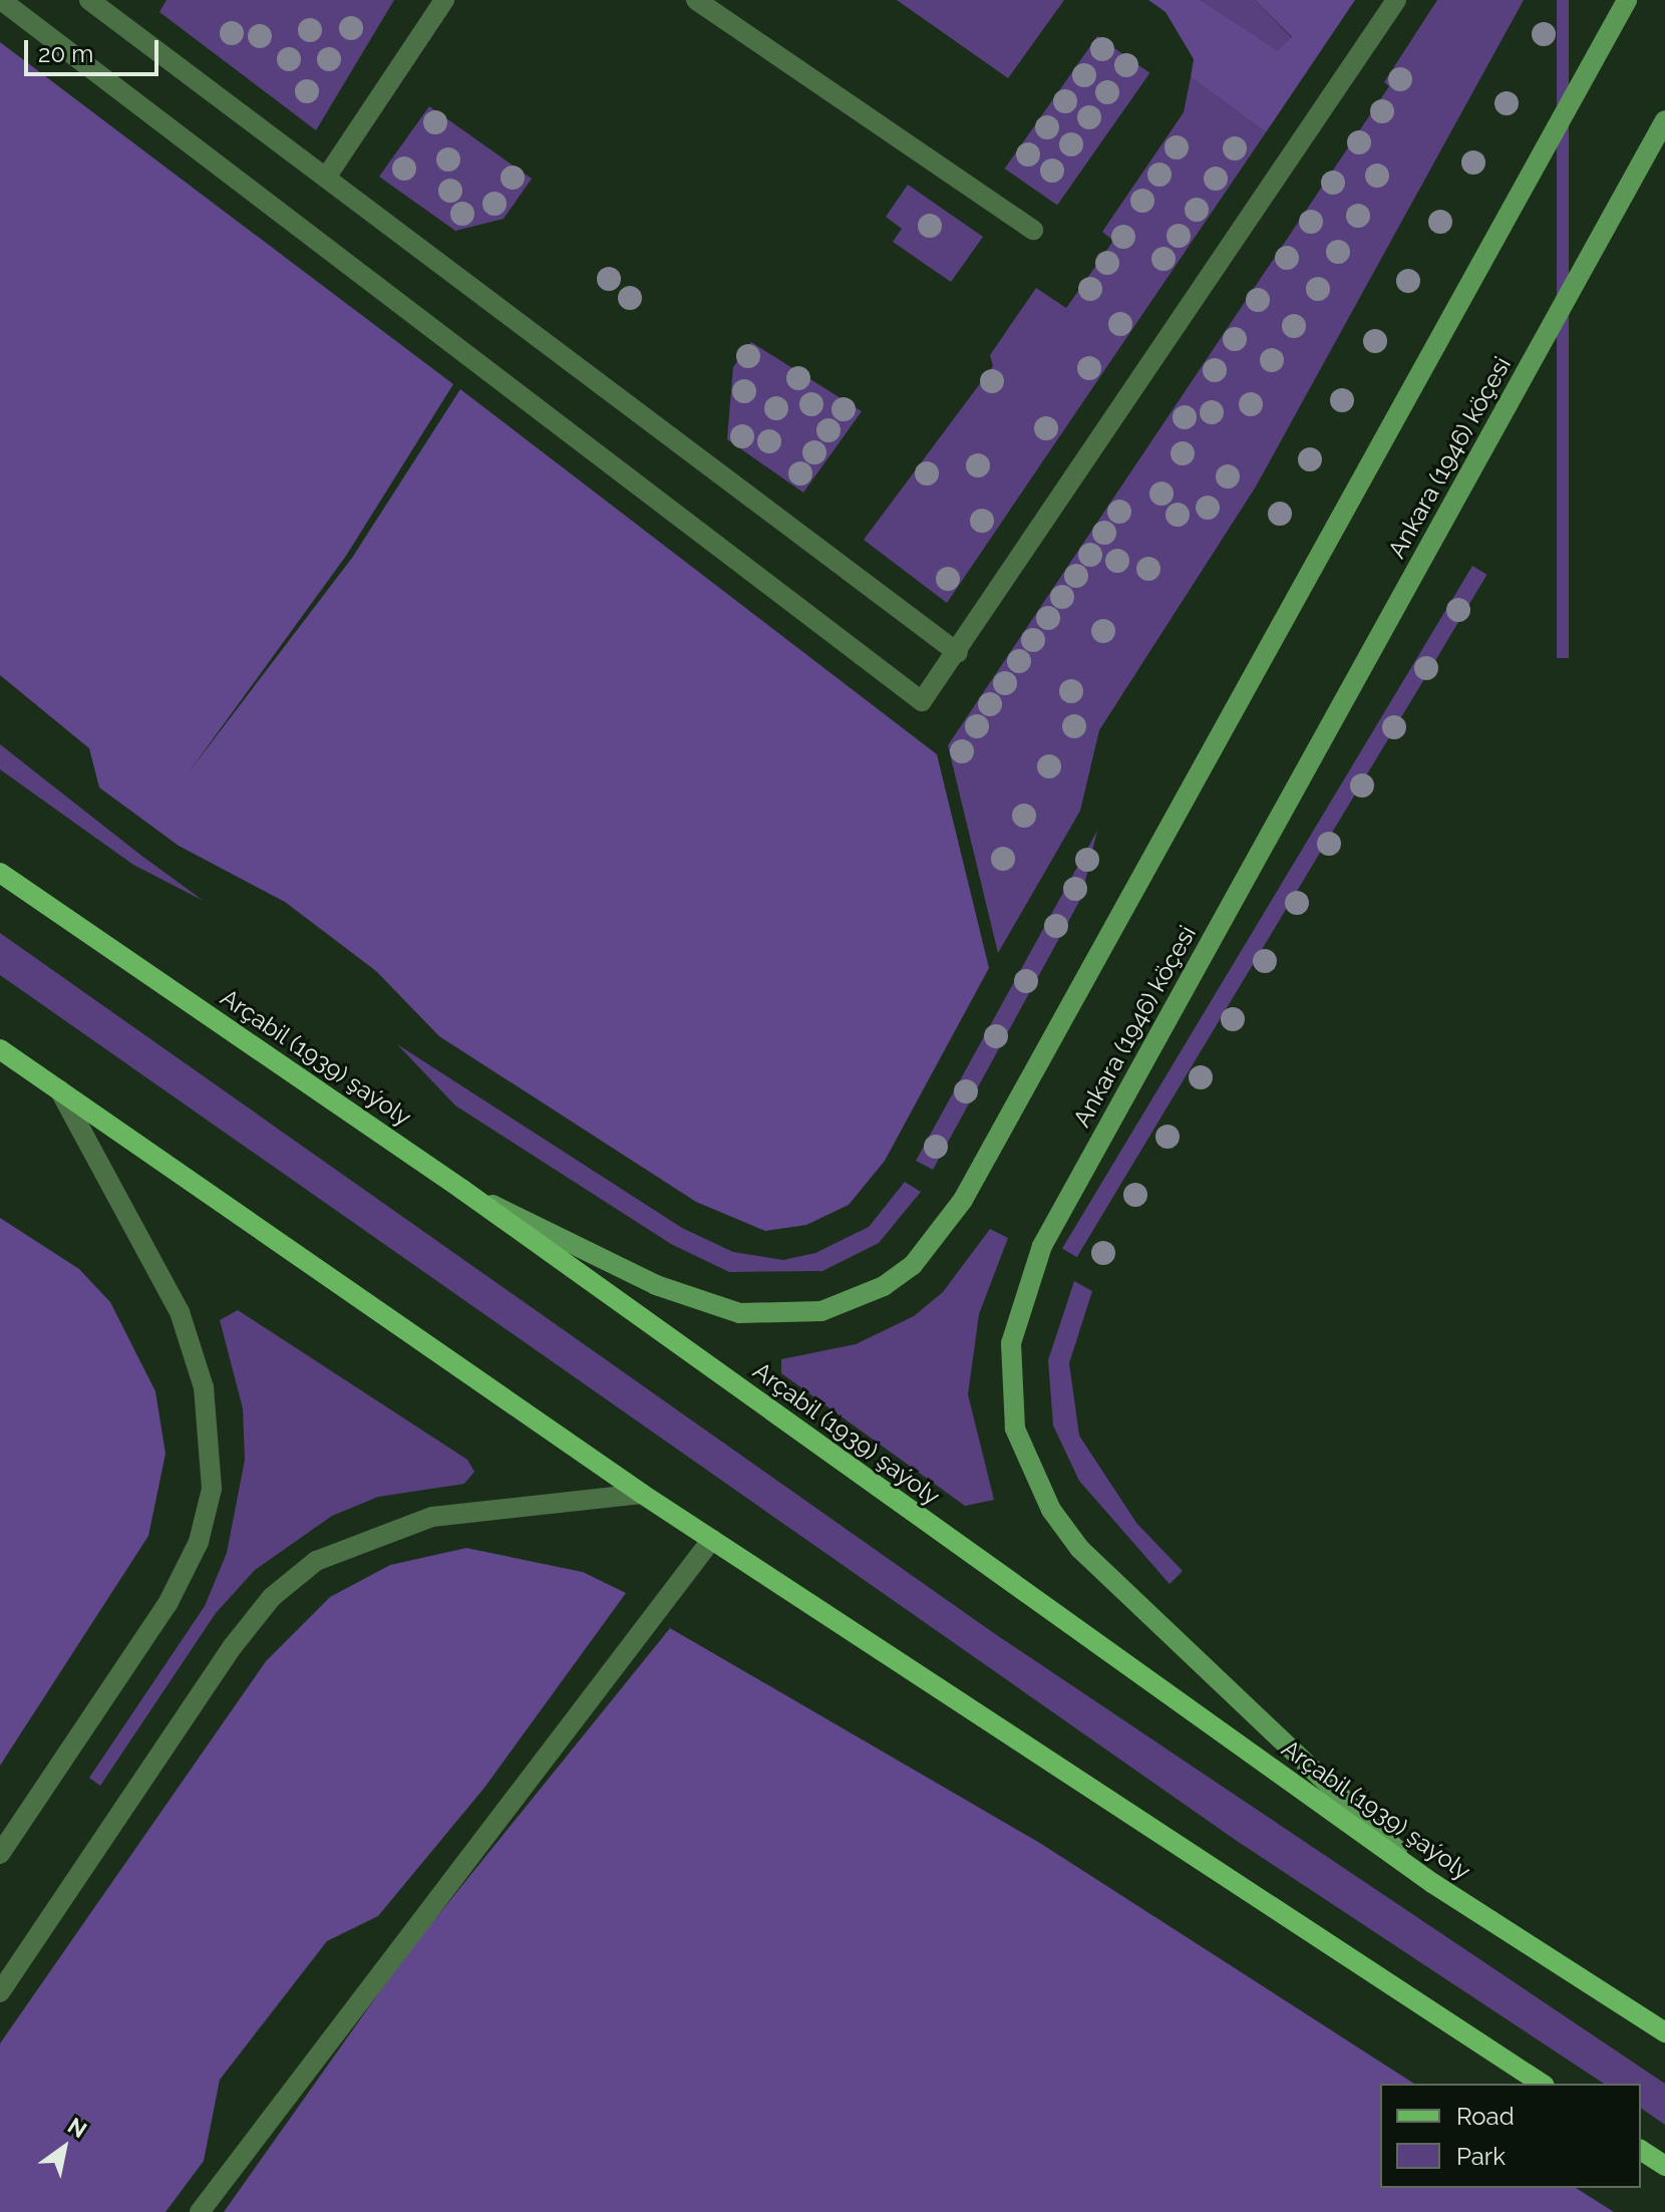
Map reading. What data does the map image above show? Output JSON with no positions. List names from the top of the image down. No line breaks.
{"streets":{"main road":["Ankara (1946) köçesi","Arçabil (1939) şaýoly"]},"crossings":[["Ankara (1946) köçesi","Arçabil (1939) şaýoly"]],"legend":["Road","Park"],"scale_bar":"20 m","north":"top right"}
